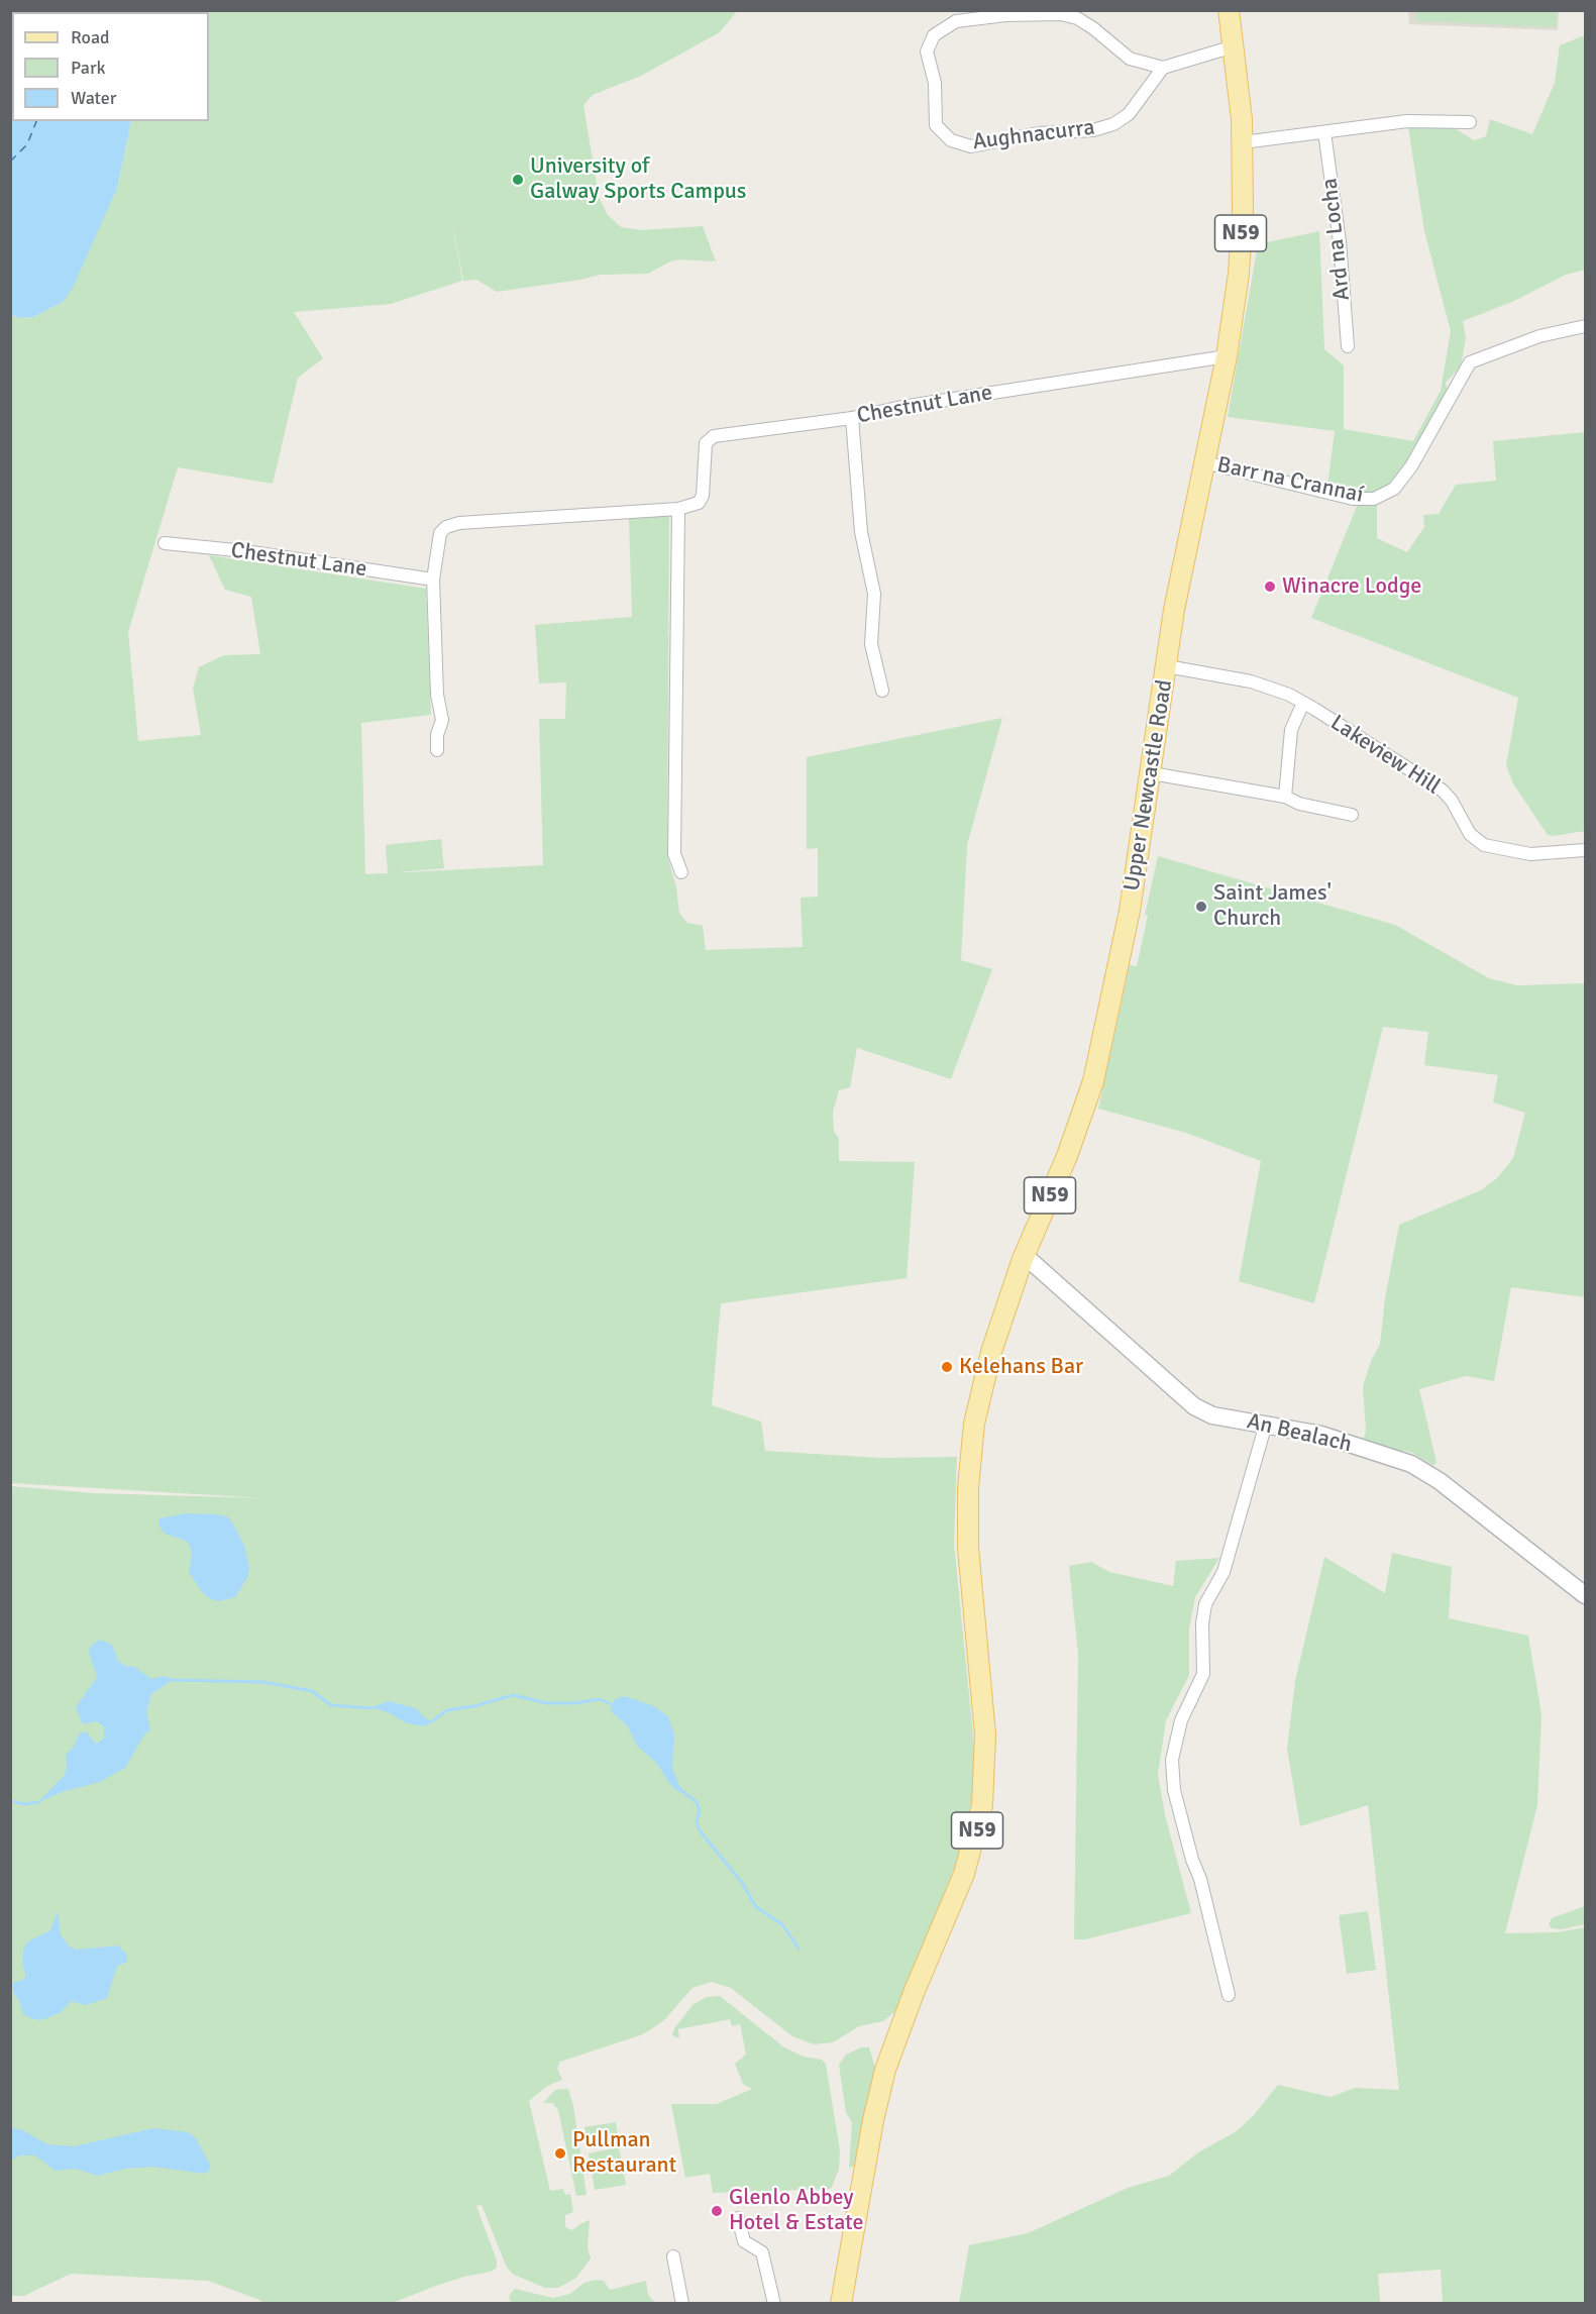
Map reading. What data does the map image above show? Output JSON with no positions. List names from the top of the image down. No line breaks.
{"streets":{"main road":["N59","Upper Newcastle Road"],"street":["Aughnacurra","Ard na Locha","Chestnut Lane","Barr na Crannaí","Lakeview Hill","An Bealach"]},"crossings":[["Chestnut Lane","Upper Newcastle Road"],["Barr na Crannaí","Upper Newcastle Road"],["Lakeview Hill","Upper Newcastle Road"],["Upper Newcastle Road","An Bealach"]],"places":["University of Galway Sports Campus","Winacre Lodge","Saint James' Church","Kelehans Bar","Pullman Restaurant","Glenlo Abbey Hotel & Estate"],"legend":["Road","Park","Water"]}
